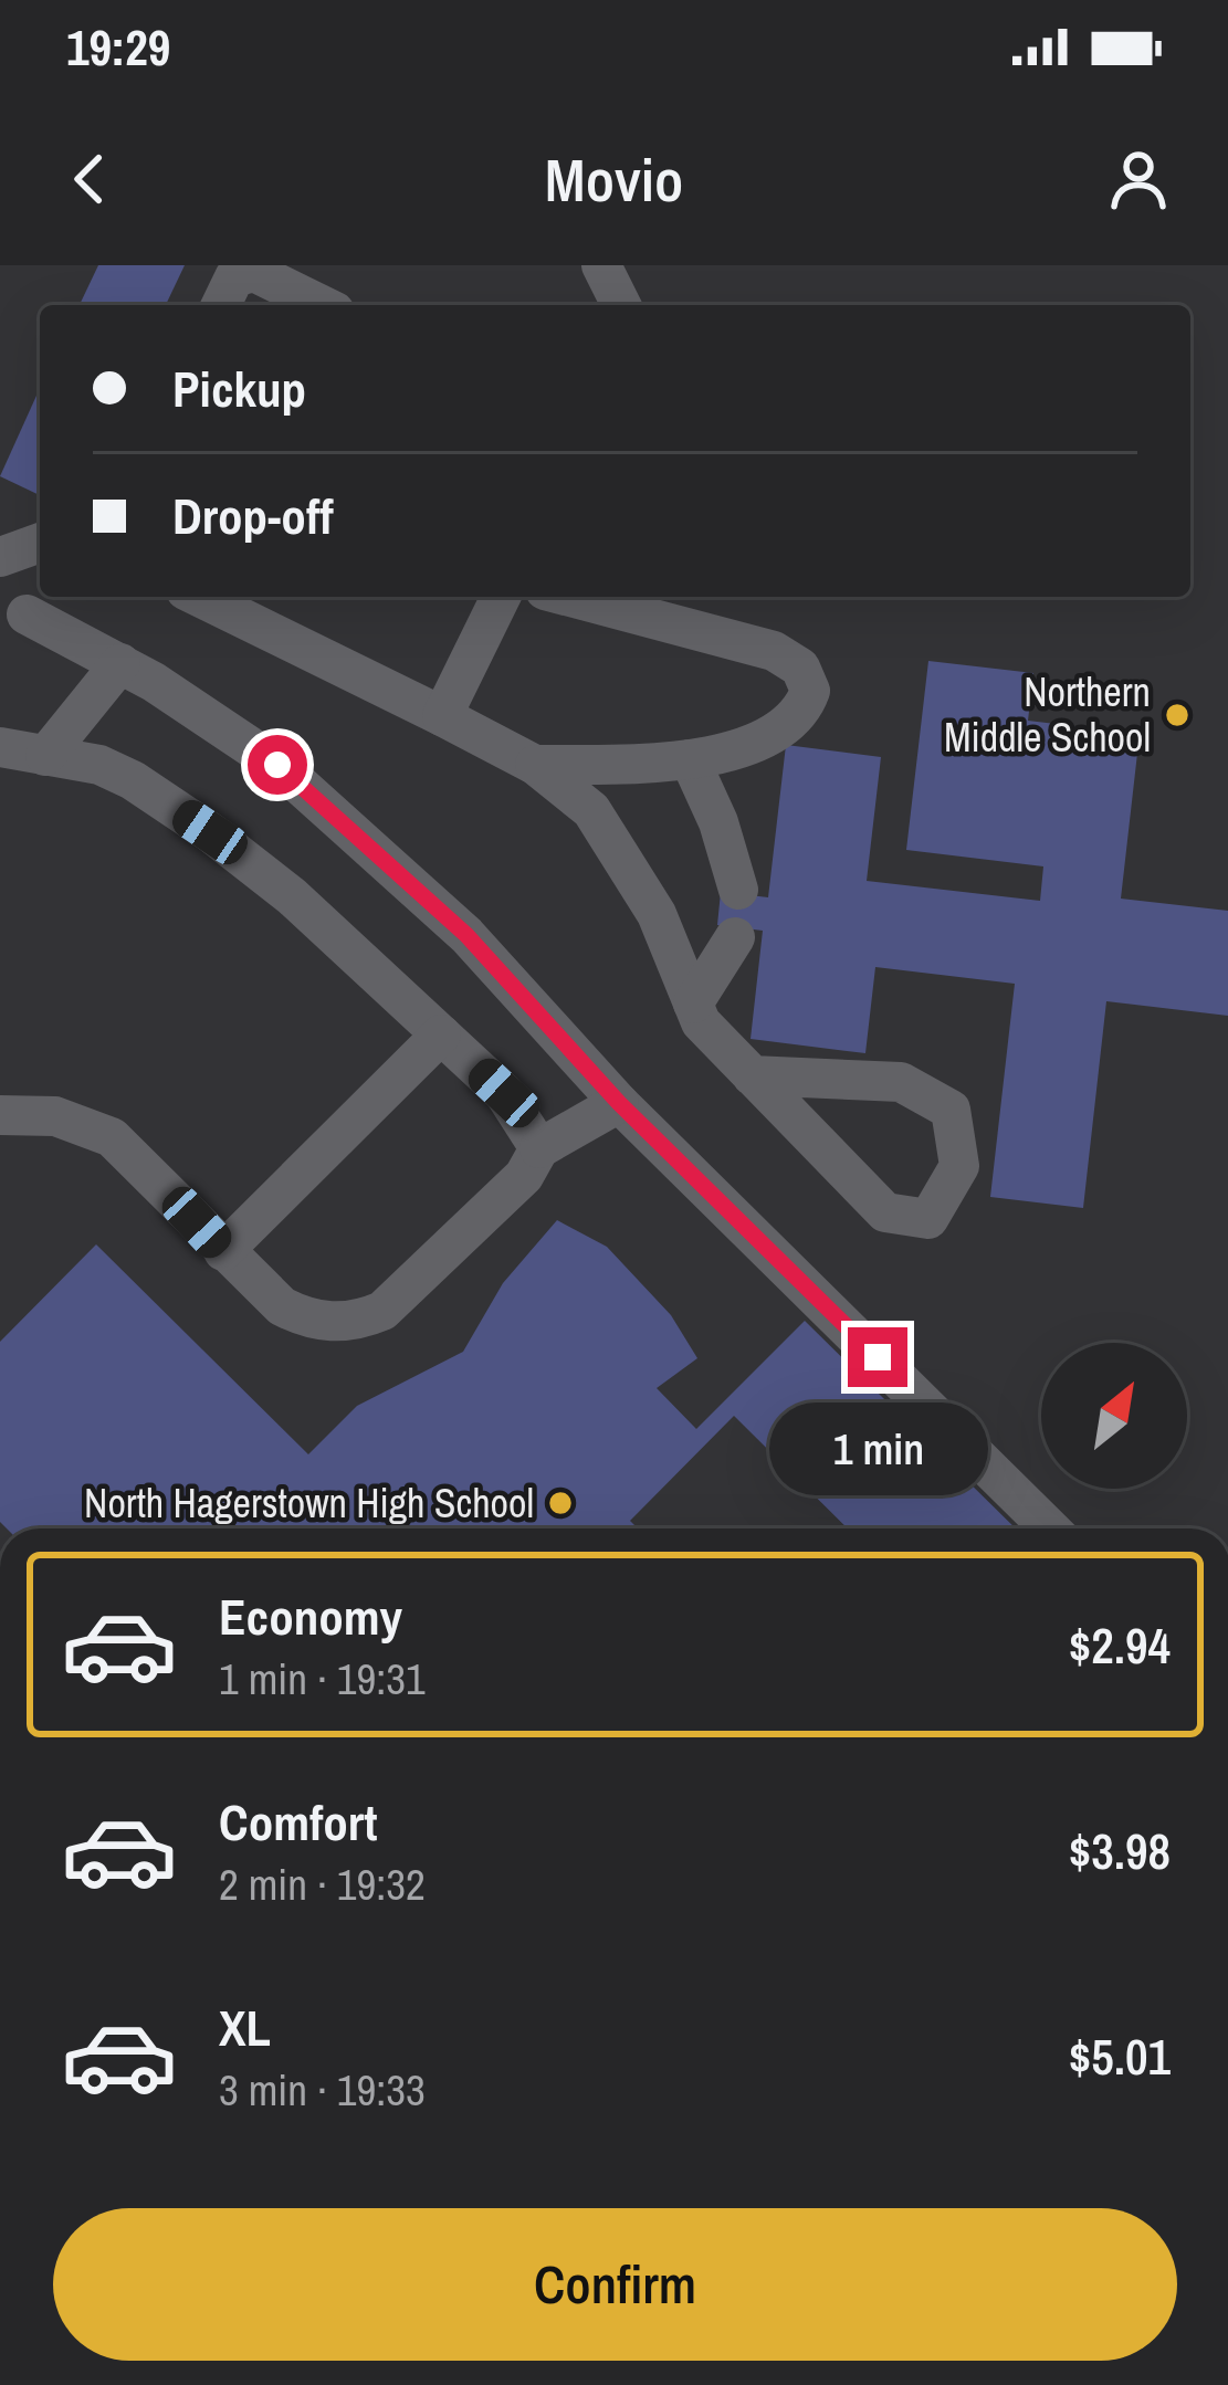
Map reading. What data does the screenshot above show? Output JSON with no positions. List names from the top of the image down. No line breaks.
{"places":["Northern Middle School","North Hagerstown High School"],"north":"top right","page":{"status":"19:29","header":"Movio","banner":["Pickup","Drop-off"],"bubble":"1 min","list":[{"name":"Economy","note":"1 min · 19:31","value":"$2.94"},{"name":"Comfort","note":"2 min · 19:32","value":"$3.98"},{"name":"XL","note":"3 min · 19:33","value":"$5.01"}],"buttons":"Confirm"}}
